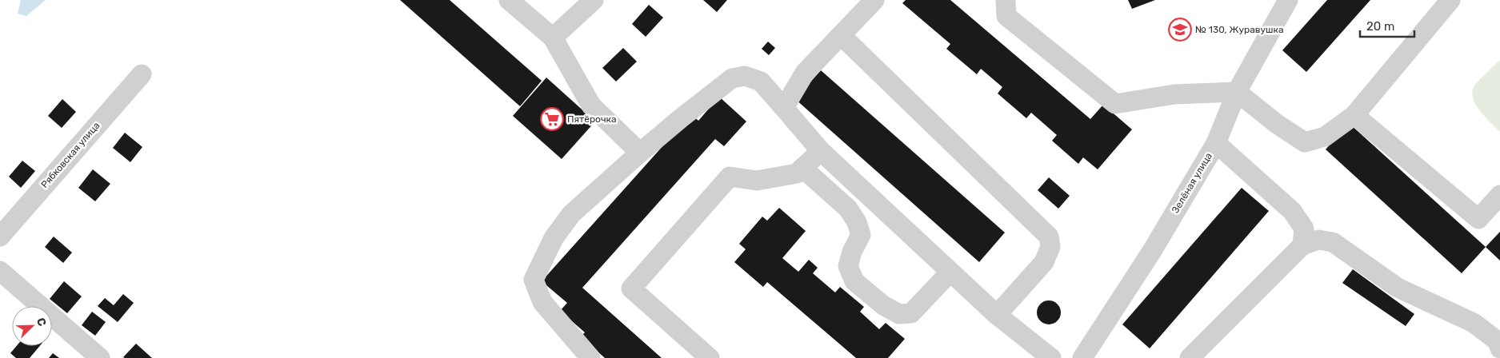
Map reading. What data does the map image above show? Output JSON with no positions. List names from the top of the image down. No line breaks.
{"streets":{"street":["Рябковская улица","Зелёная улица"]},"places":{"school or university":["№ 130, Журавушка"],"supermarket":["Пятёрочка"]},"scale_bar":"20 m","north":"top right"}
